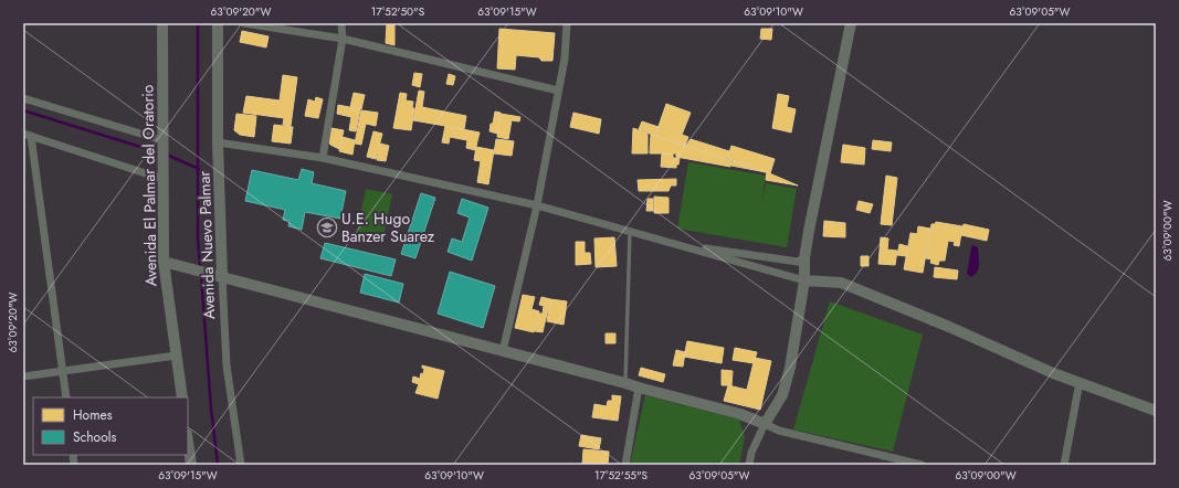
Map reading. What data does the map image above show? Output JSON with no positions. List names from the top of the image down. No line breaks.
{"streets":{"main road":["Avenida El Palmar del Oratorio","Avenida Nuevo Palmar"]},"places":{"school or university":["U.E. Hugo Banzer Suarez"]},"legend":["Homes","Schools"],"coordinates":["63°09'20\"W","17°52'50\"S","63°09'15\"W","63°09'10\"W","63°09'05\"W","63°09'00\"W","17°52'55\"S"]}
